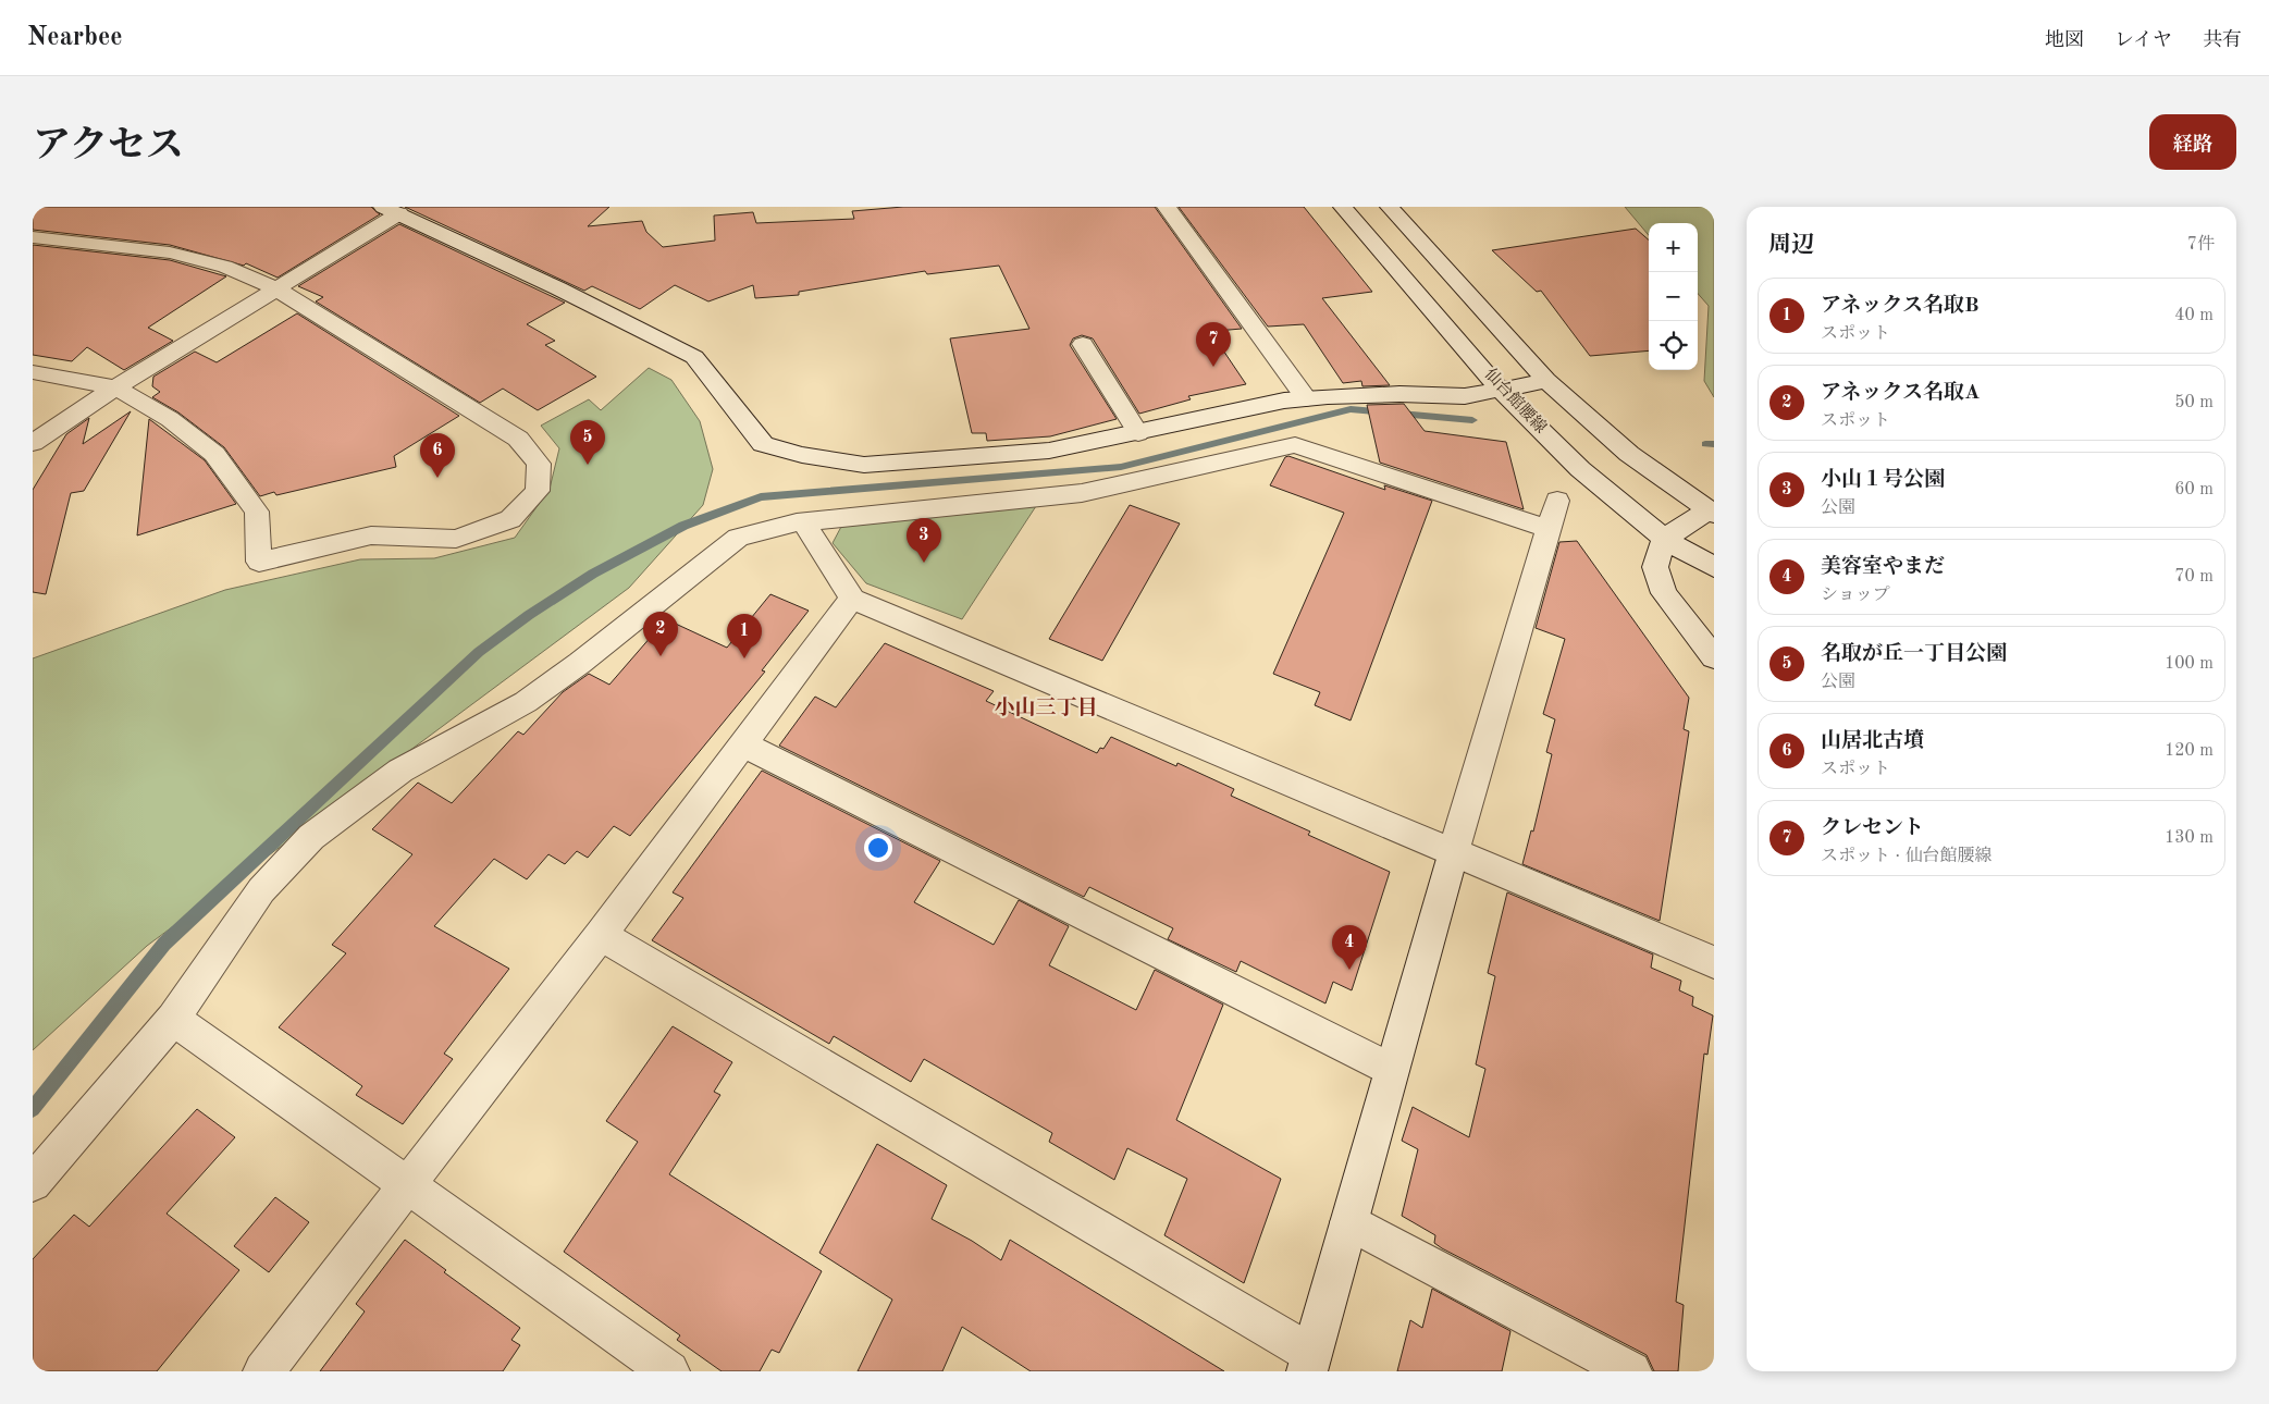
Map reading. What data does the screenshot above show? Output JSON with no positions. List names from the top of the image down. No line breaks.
{"streets":{"street":["仙台館腰線"]},"districts":["小山三丁目"],"page":{"header":"Nearbee","nav":["地図","レイヤ","共有"],"title":"アクセス","buttons":"経路","heading":["周辺","7件"],"map_buttons":["+","−"],"list":[{"mark":"1","name":"アネックス名取B","note":"スポット","value":"40 m"},{"mark":"2","name":"アネックス名取A","note":"スポット","value":"50 m"},{"mark":"3","name":"小山１号公園","note":"公園","value":"60 m"},{"mark":"4","name":"美容室やまだ","note":"ショップ","value":"70 m"},{"mark":"5","name":"名取が丘一丁目公園","note":"公園","value":"100 m"},{"mark":"6","name":"山居北古墳","note":"スポット","value":"120 m"},{"mark":"7","name":"クレセント","note":"スポット · 仙台館腰線","value":"130 m"}],"pins":["7","5","6","3","2","1","4"]}}
